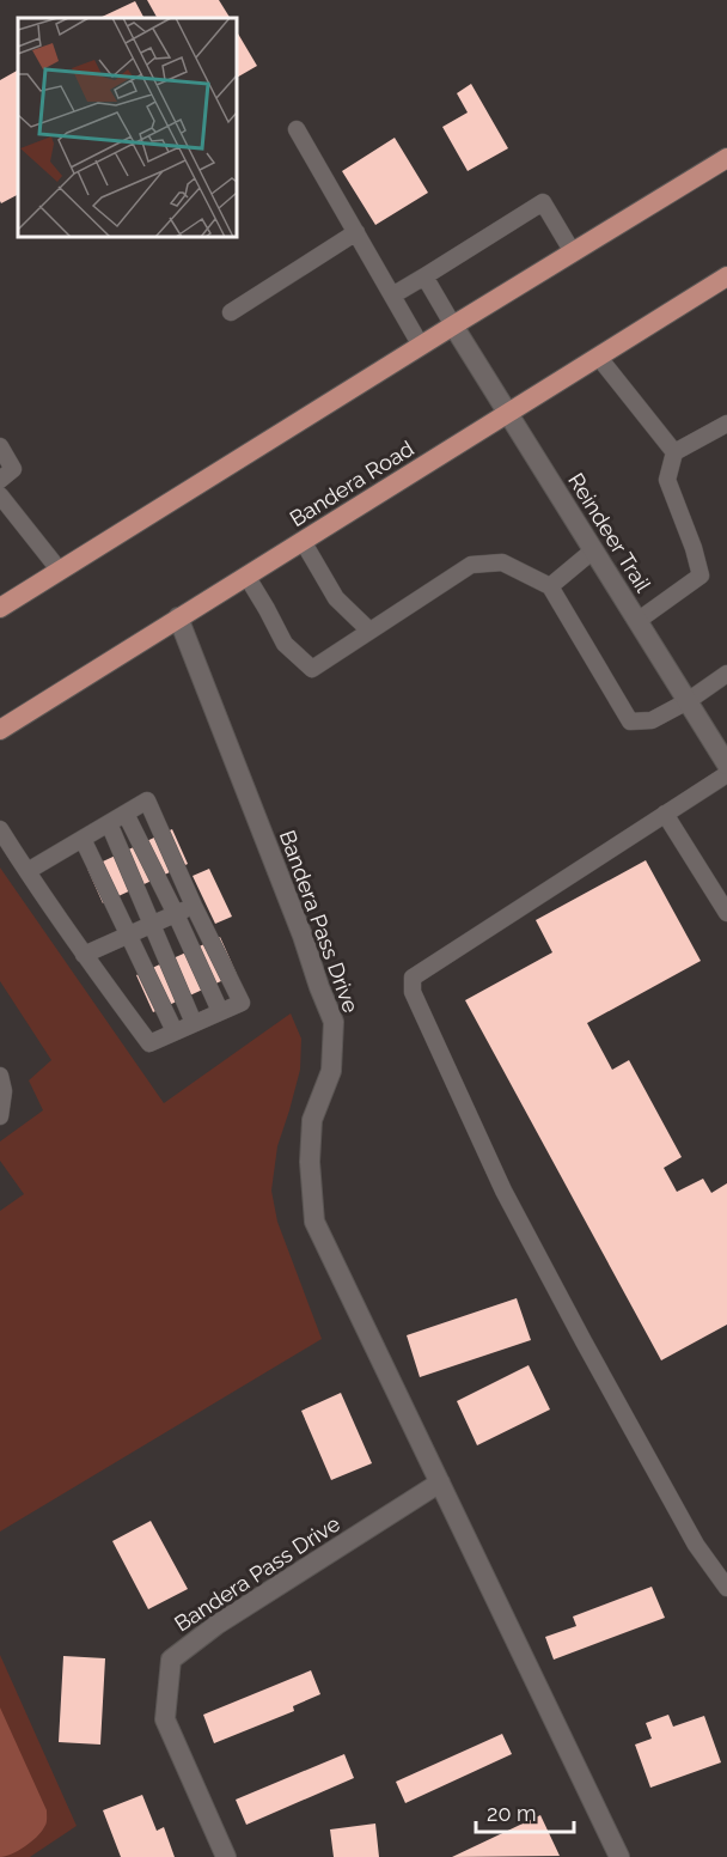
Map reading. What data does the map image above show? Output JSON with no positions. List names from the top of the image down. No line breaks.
{"streets":{"main road":["Bandera Road"],"street":["Reindeer Trail","Bandera Pass Drive"]},"crossings":[["Bandera Road","Reindeer Trail"],["Bandera Road","Bandera Pass Drive"]],"scale_bar":"20 m"}
